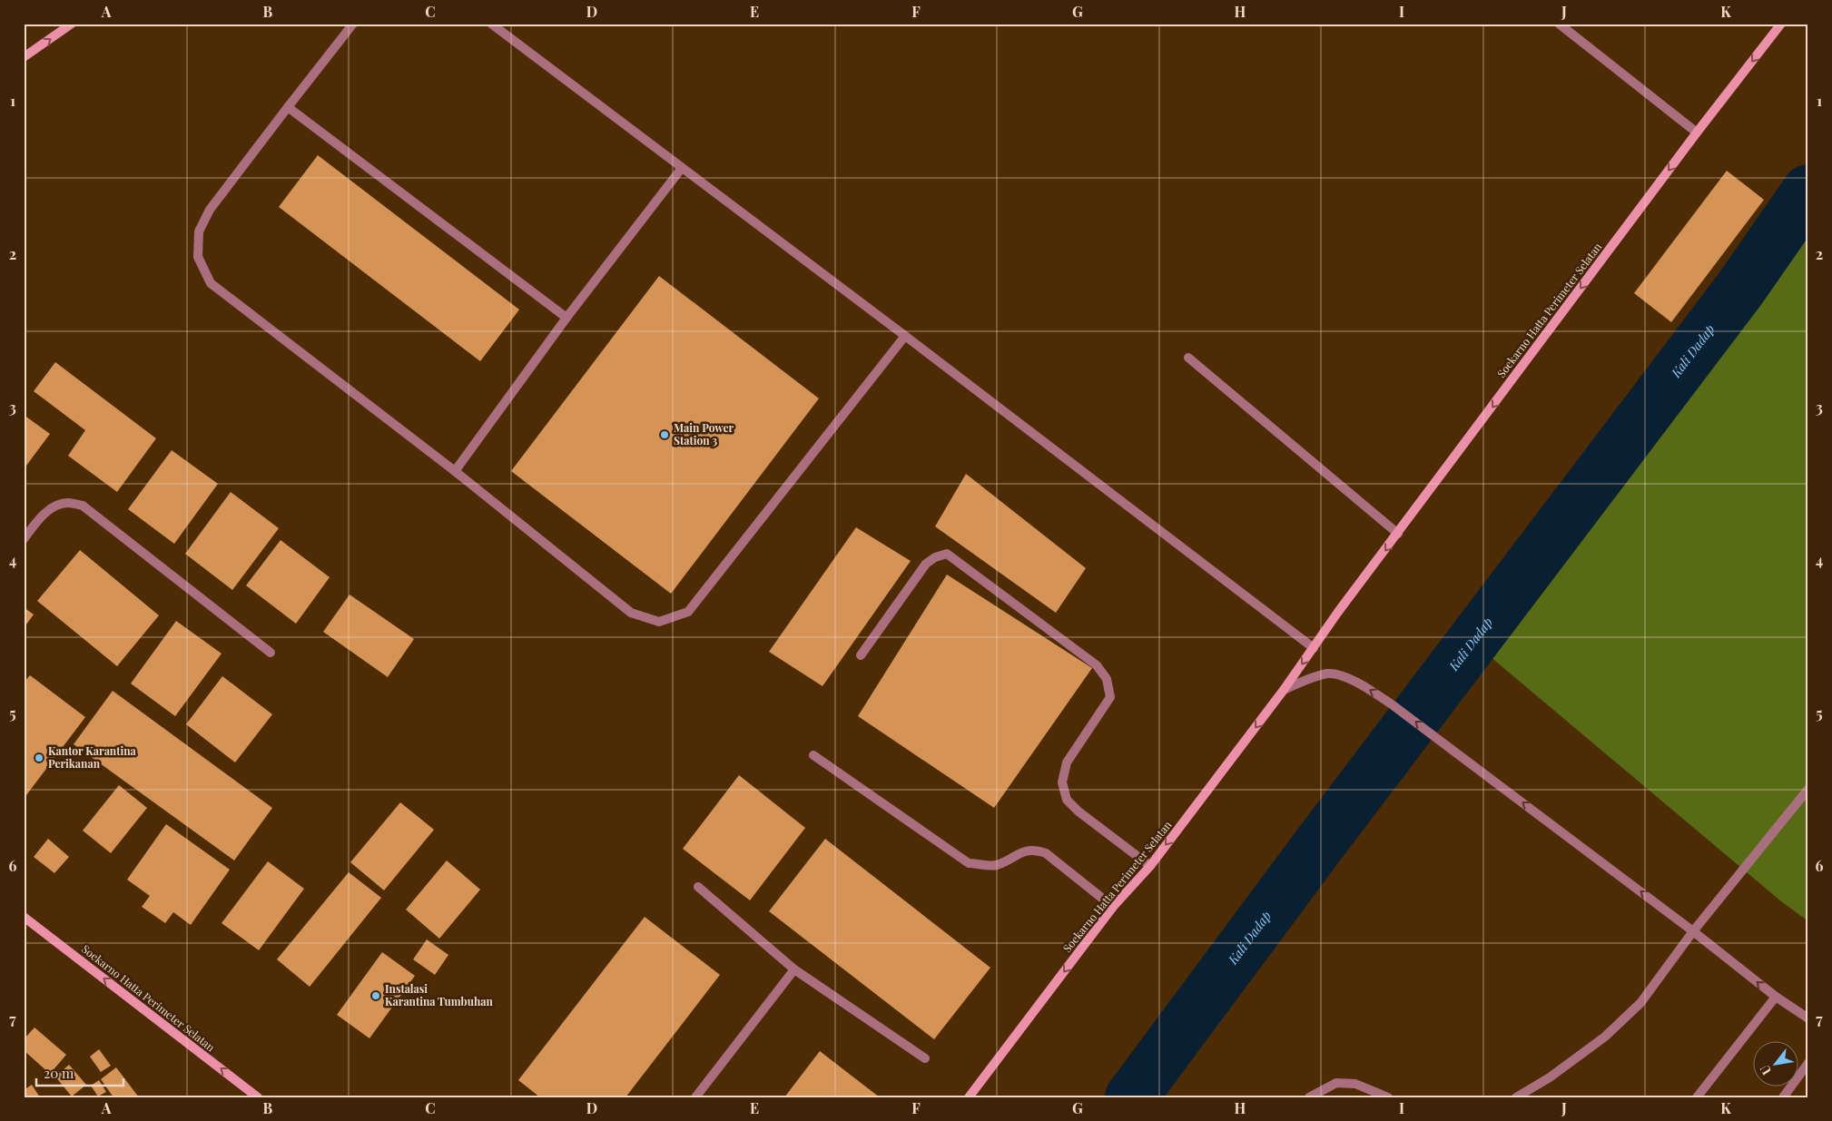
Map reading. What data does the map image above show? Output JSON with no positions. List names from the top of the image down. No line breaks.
{"streets":{"main road":["Soekarno Hatta Perimeter Selatan"]},"one_way":["Soekarno Hatta Perimeter Selatan"],"water":["Kali Dadap"],"places":["Main Power Station 3","Kantor Karantina Perikanan","Instalasi Karantina Tumbuhan"],"scale_bar":"20 m","north":"bottom left","grid":{"columns":["A","B","C","D","E","F","G","H","I","J","K"],"rows":["1","2","3","4","5","6","7"]}}
